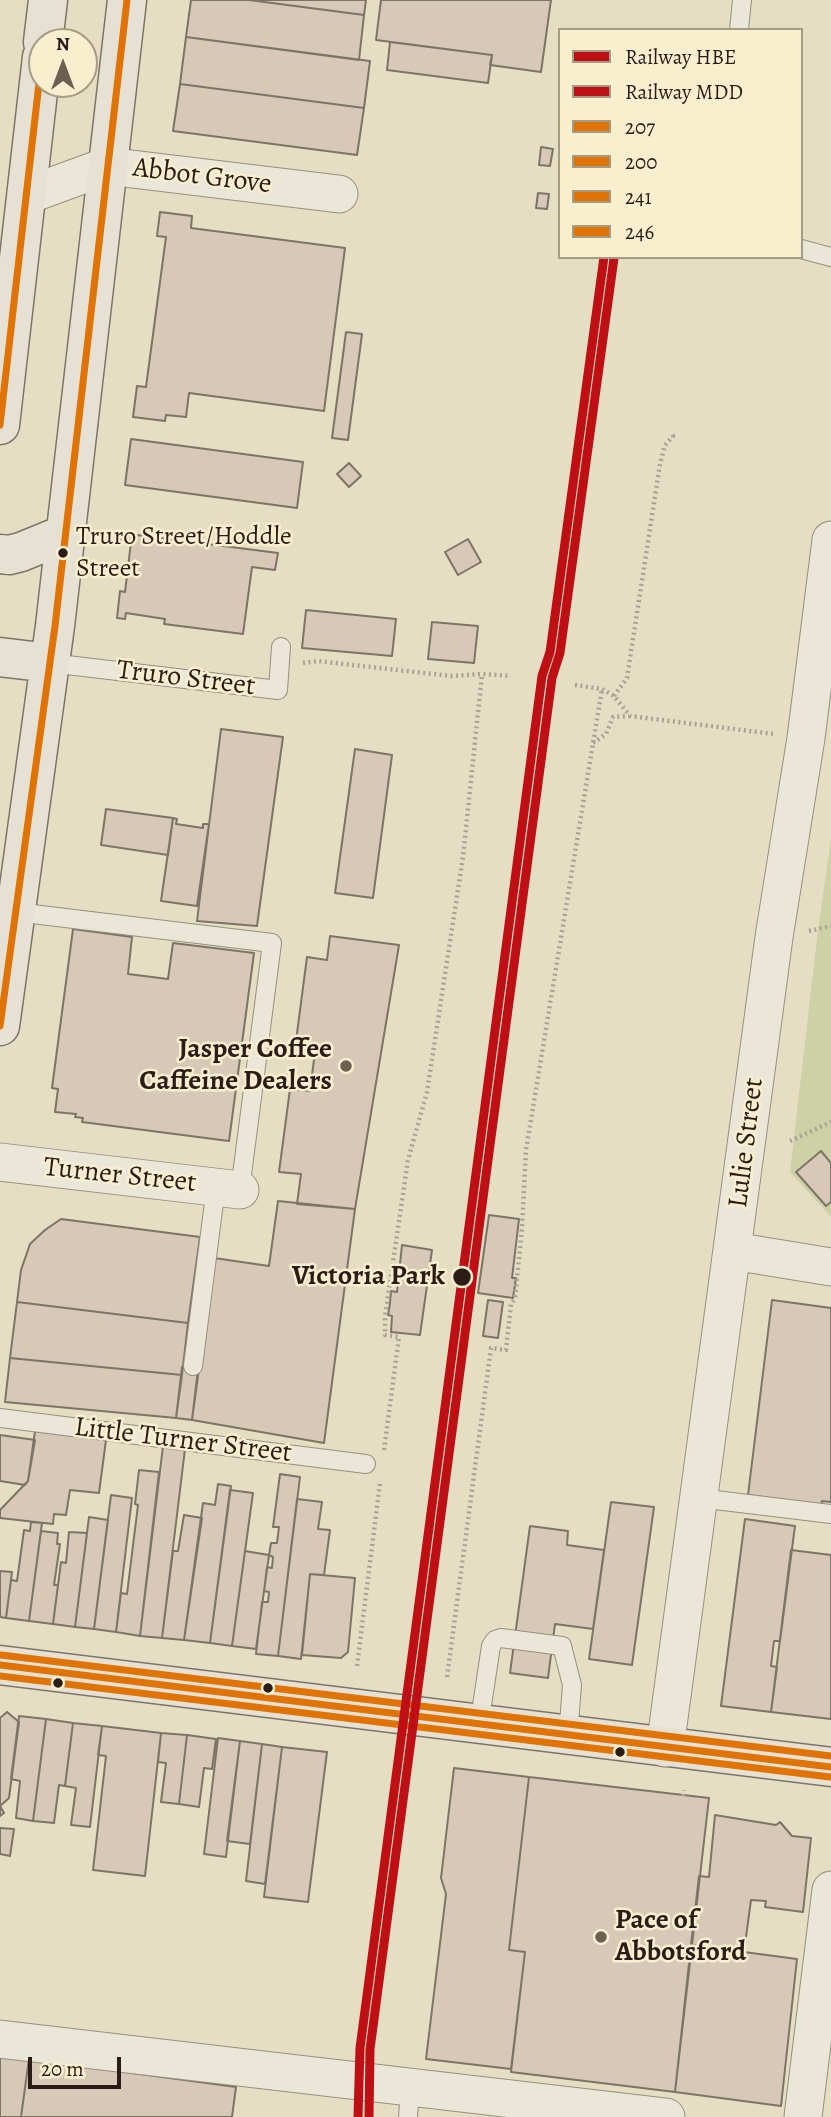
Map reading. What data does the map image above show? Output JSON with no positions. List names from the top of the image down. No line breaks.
{"streets":{"street":["Abbot Grove","Lulie Street","Turner Street"],"lane":["Truro Street","Little Turner Street"]},"places":["Truro Street/Hoddle Street","Jasper Coffee Caffeine Dealers","Victoria Park","Pace of Abbotsford"],"lines":["transit line 246","rail line HBE","rail line MDD","transit line 241","transit line 207","transit line 200"],"legend":["Railway HBE","Railway MDD","207","200","241","246"],"scale_bar":"20 m","north":"top"}
